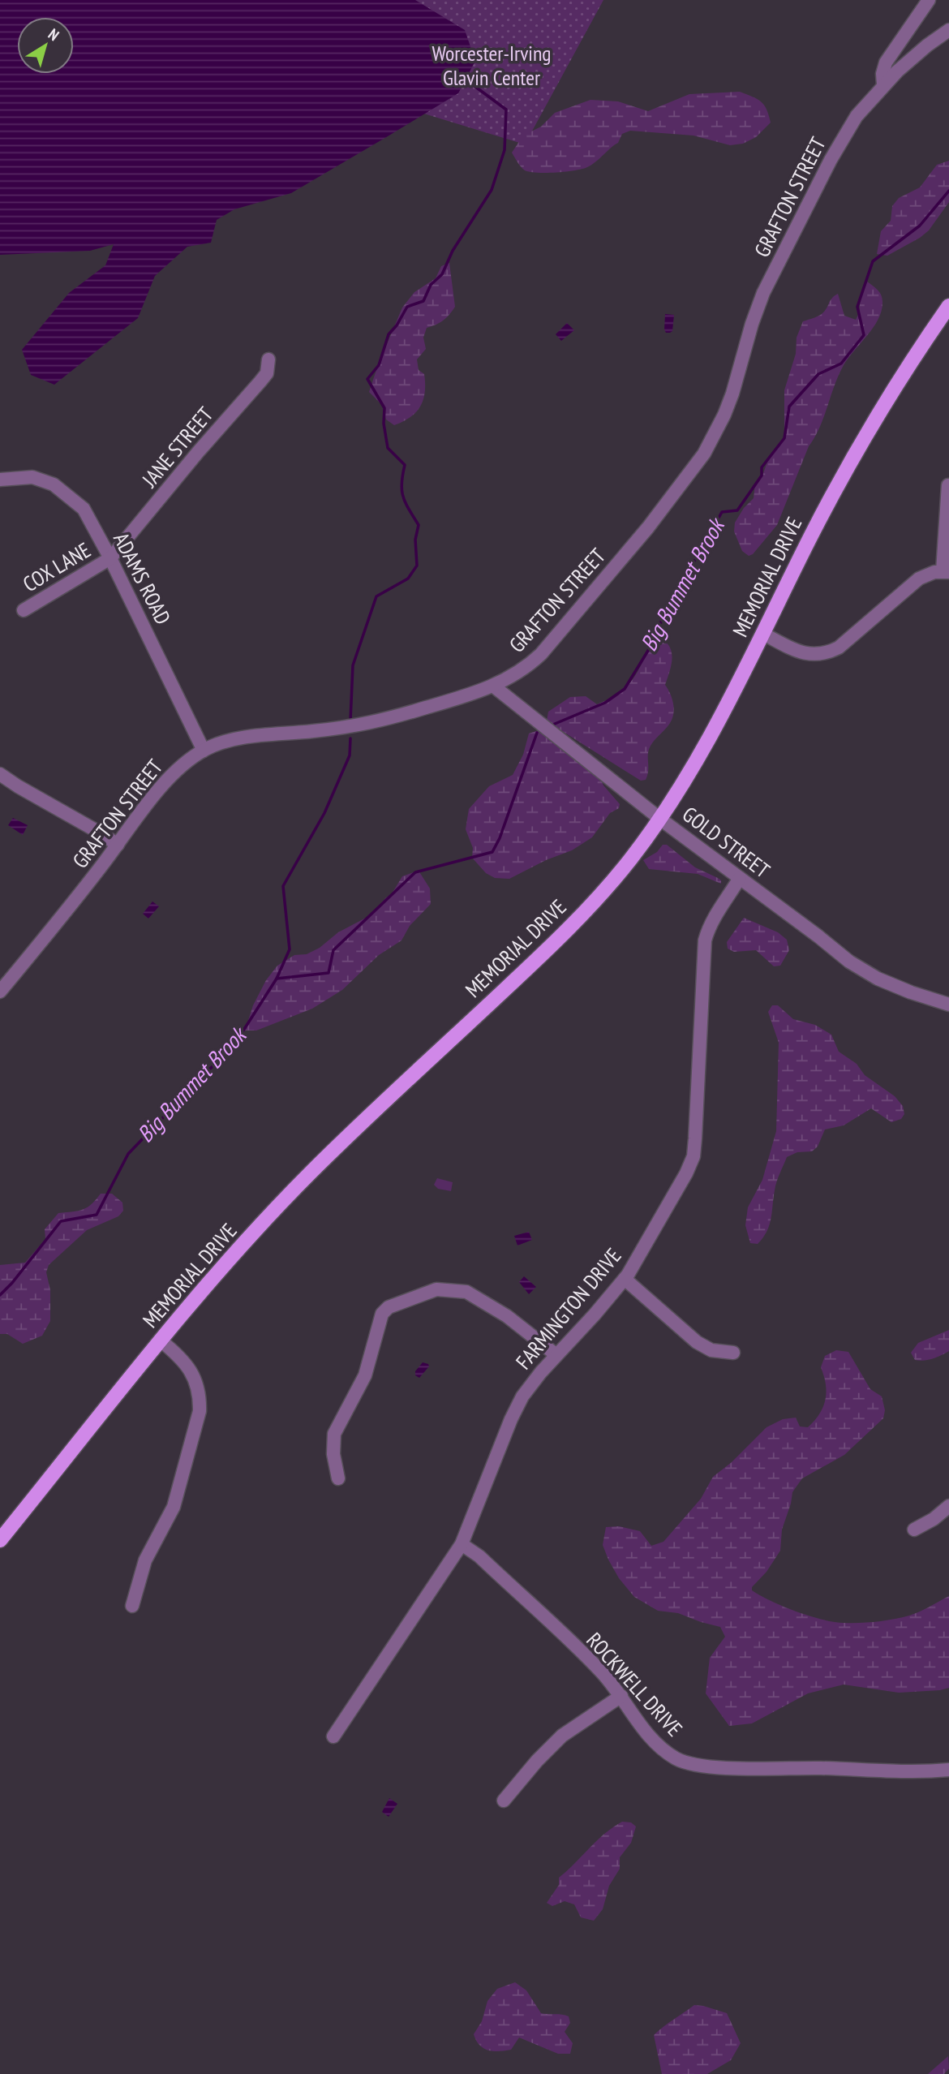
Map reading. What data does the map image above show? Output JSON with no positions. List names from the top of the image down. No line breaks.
{"streets":{"main road":["MEMORIAL DRIVE"],"street":["GRAFTON STREET","JANE STREET","COX LANE","ADAMS ROAD","GOLD STREET","FARMINGTON DRIVE","ROCKWELL DRIVE"]},"crossings":[["GRAFTON STREET","ADAMS ROAD"],["GRAFTON STREET","GOLD STREET"],["JANE STREET","COX LANE"],["JANE STREET","ADAMS ROAD"],["COX LANE","ADAMS ROAD"],["MEMORIAL DRIVE","GOLD STREET"],["GOLD STREET","FARMINGTON DRIVE"],["FARMINGTON DRIVE","ROCKWELL DRIVE"]],"water":["Big Bummet Brook"],"parks":["Worcester-Irving Glavin Center"],"north":"top right"}
